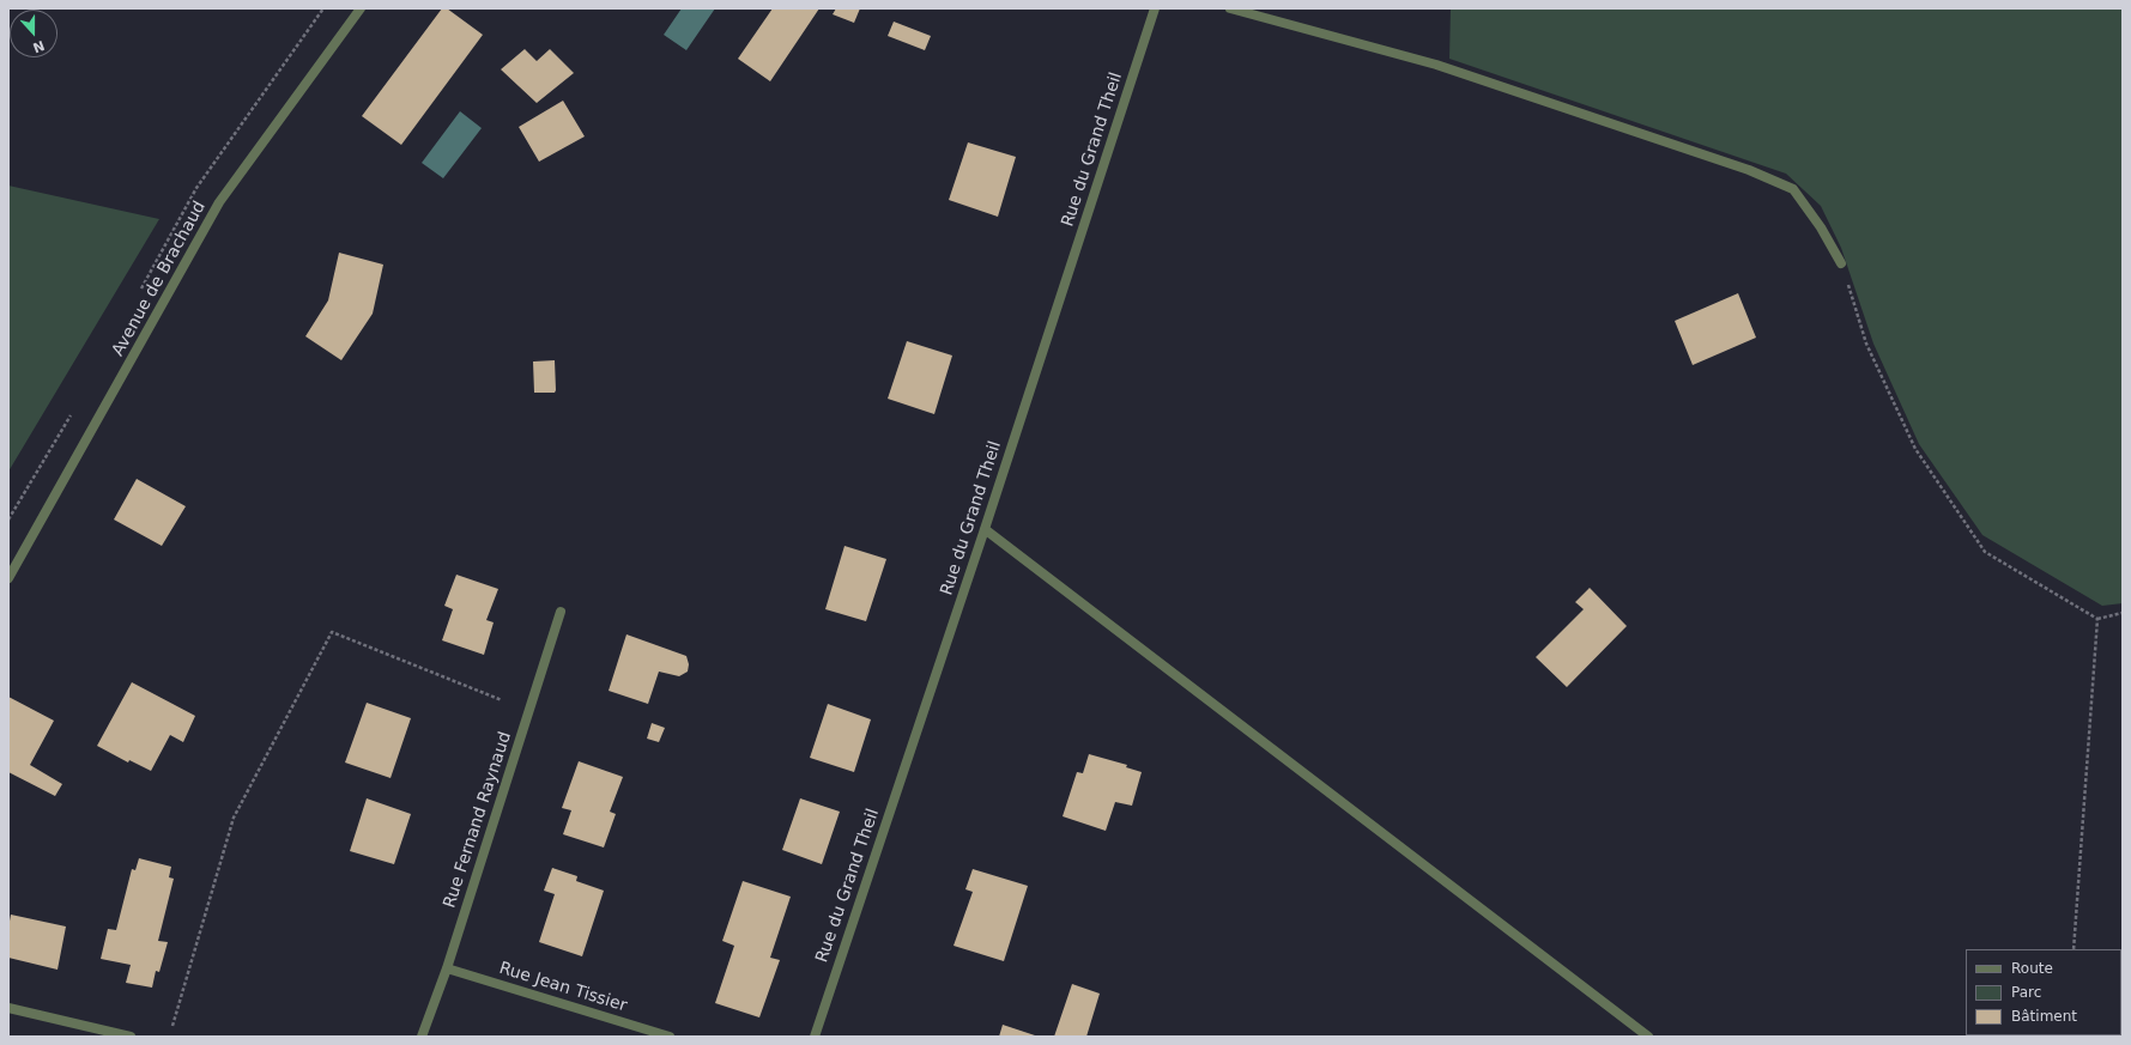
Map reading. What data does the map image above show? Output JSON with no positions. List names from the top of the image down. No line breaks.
{"streets":{"street":["Rue du Grand Theil","Avenue de Brachaud","Rue Fernand Raynaud","Rue Jean Tissier"]},"crossings":[["Rue Fernand Raynaud","Rue Jean Tissier"]],"legend":["Route","Parc","Bâtiment"],"north":"bottom"}
